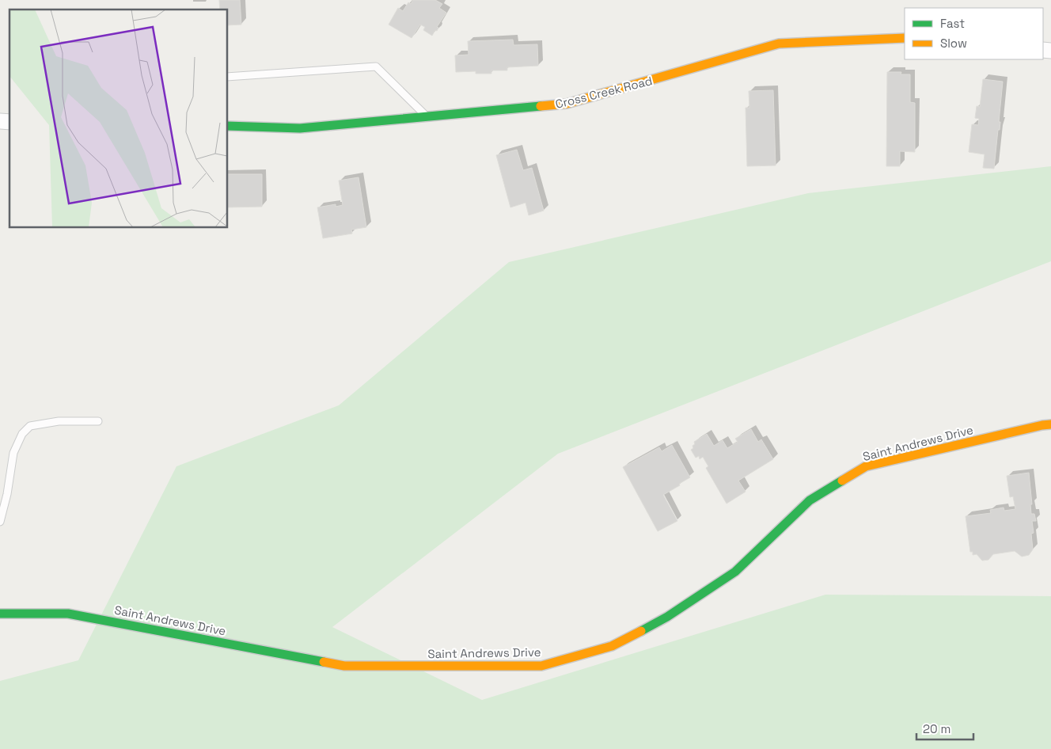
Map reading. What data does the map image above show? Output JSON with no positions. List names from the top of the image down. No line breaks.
{"streets":{"street":["Cross Creek Road","Saint Andrews Drive"]},"legend":["Fast","Slow"],"scale_bar":"20 m"}
